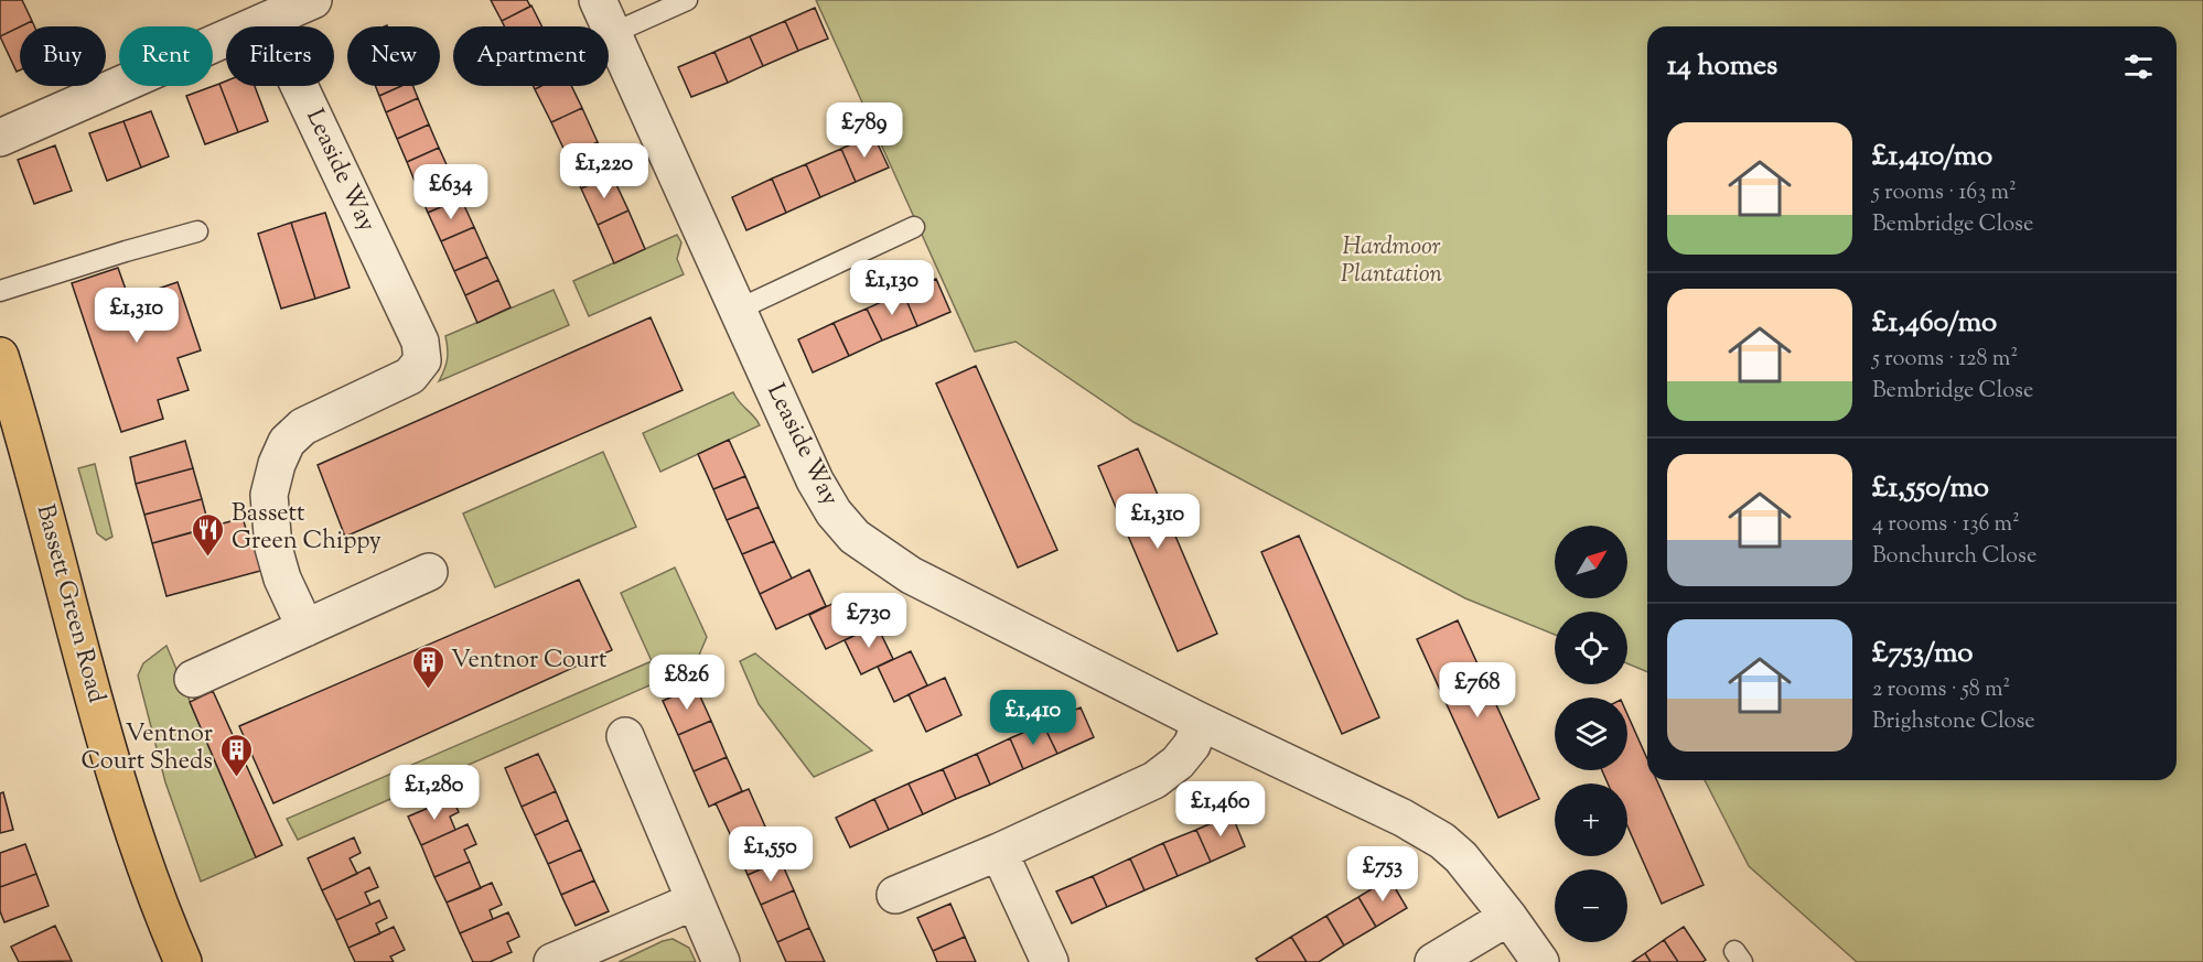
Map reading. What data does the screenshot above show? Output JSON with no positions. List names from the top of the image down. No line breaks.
{"streets":{"main road":["Bassett Green Road"],"street":["Leaside Way"]},"parks":["Hardmoor Plantation"],"places":{"restaurant":["Bassett Green Chippy"],"building":["Ventnor Court","Ventnor Court Sheds"]},"north":"top right","page":{"chip":["Buy","Rent","Filters","New","Apartment"],"heading":"14 homes","price":["£789","£1,220","£634","£1,130","£1,310","£1,310","£730","£826","£768","£1,410","£1,280","£1,460","£1,550","£753"],"list":[{"name":"£1,410/mo","note":"5 rooms · 163 m² · Bembridge Close"},{"name":"£1,460/mo","note":"5 rooms · 128 m² · Bembridge Close"},{"name":"£1,550/mo","note":"4 rooms · 136 m² · Bonchurch Close"},{"name":"£753/mo","note":"2 rooms · 58 m² · Brighstone Close"}],"map_buttons":["+","−"]}}
